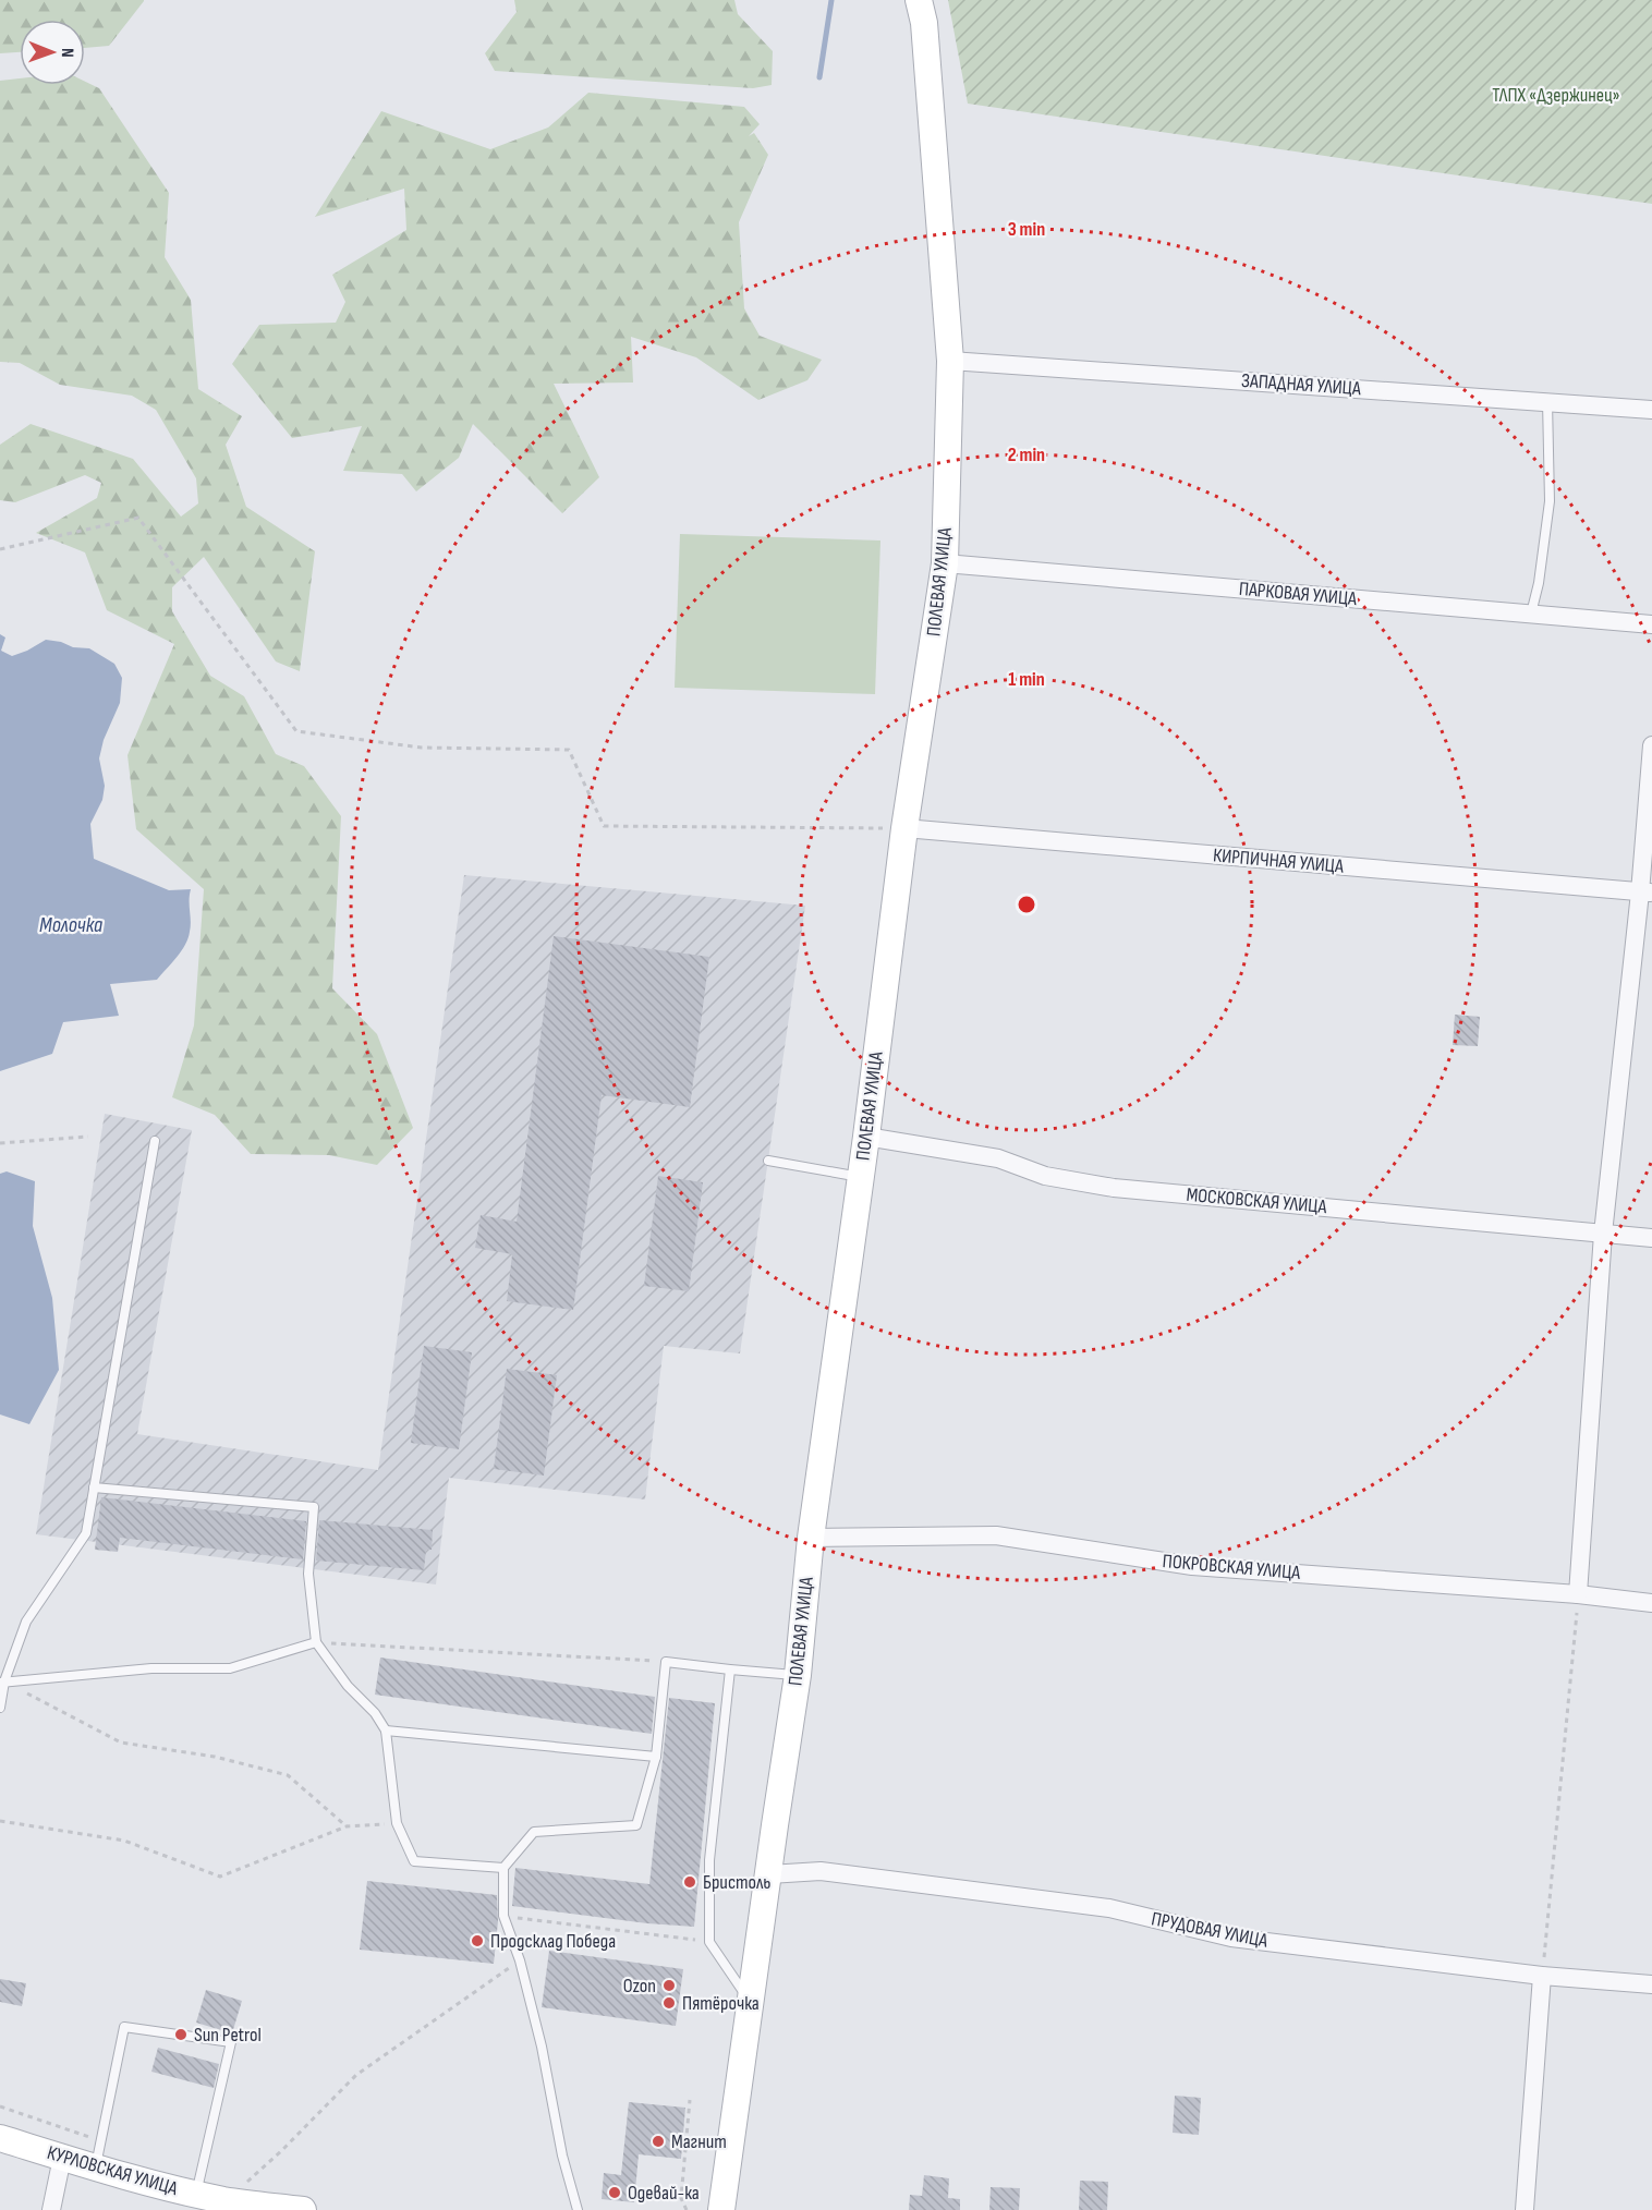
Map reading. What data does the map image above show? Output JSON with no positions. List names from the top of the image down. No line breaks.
{"streets":{"street":["ЗАПАДНАЯ УЛИЦА","ПОЛЕВАЯ УЛИЦА","ПАРКОВАЯ УЛИЦА","КИРПИЧНАЯ УЛИЦА","МОСКОВСКАЯ УЛИЦА","ПОКРОВСКАЯ УЛИЦА","ПРУДОВАЯ УЛИЦА","КУРЛОВСКАЯ УЛИЦА"]},"crossings":[["ЗАПАДНАЯ УЛИЦА","ПОЛЕВАЯ УЛИЦА"],["ПОЛЕВАЯ УЛИЦА","ПАРКОВАЯ УЛИЦА"],["ПОЛЕВАЯ УЛИЦА","КИРПИЧНАЯ УЛИЦА"],["ПОЛЕВАЯ УЛИЦА","МОСКОВСКАЯ УЛИЦА"],["ПОЛЕВАЯ УЛИЦА","ПОКРОВСКАЯ УЛИЦА"],["ПОЛЕВАЯ УЛИЦА","ПРУДОВАЯ УЛИЦА"]],"water":["Молочка"],"parks":["ТЛПХ «Дзержинец»"],"places":["Бристоль","Продсклад Победа","Ozon","Пятёрочка","Sun Petrol","Магнит","Одевай-ка"],"north":"right","rings":["3 min","2 min","1 min"]}
